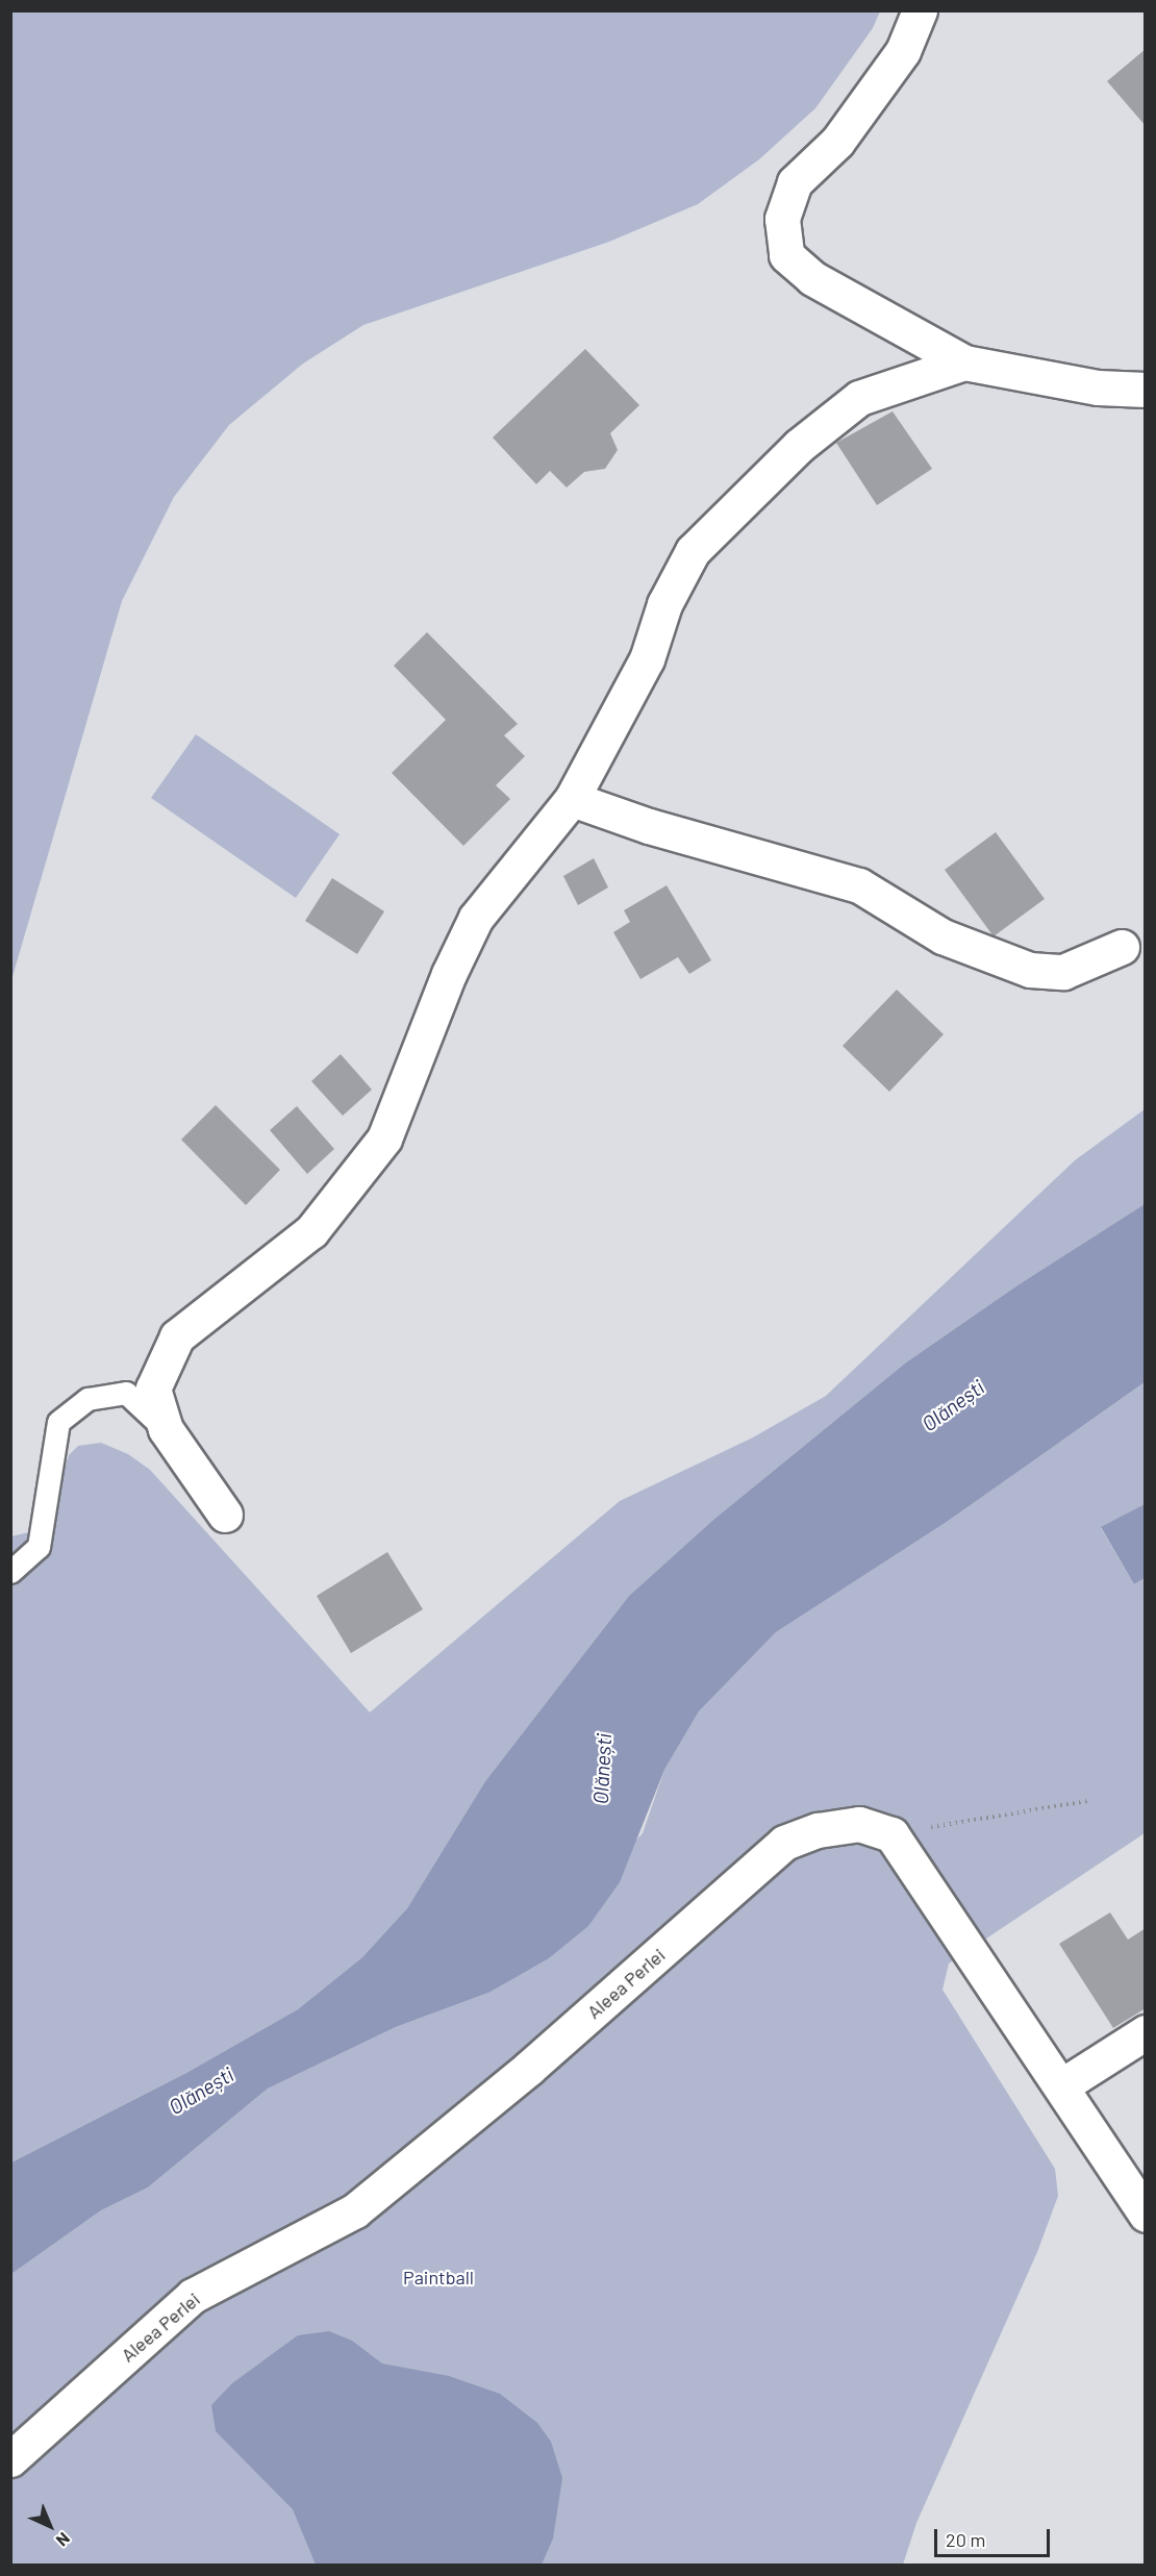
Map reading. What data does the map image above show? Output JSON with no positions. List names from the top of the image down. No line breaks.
{"streets":{"street":["Aleea Perlei"]},"water":["Olănești"],"parks":["Paintball"],"scale_bar":"20 m","north":"bottom right"}
